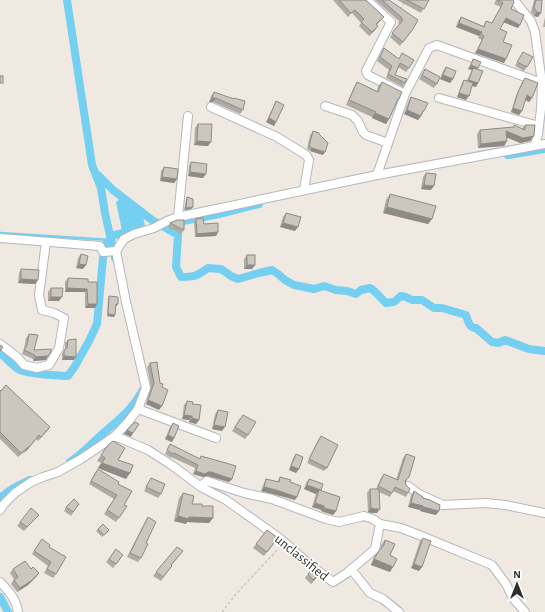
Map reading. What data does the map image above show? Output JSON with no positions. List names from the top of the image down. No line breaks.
{"streets":{"street":["unclassified"]},"north":"top"}
